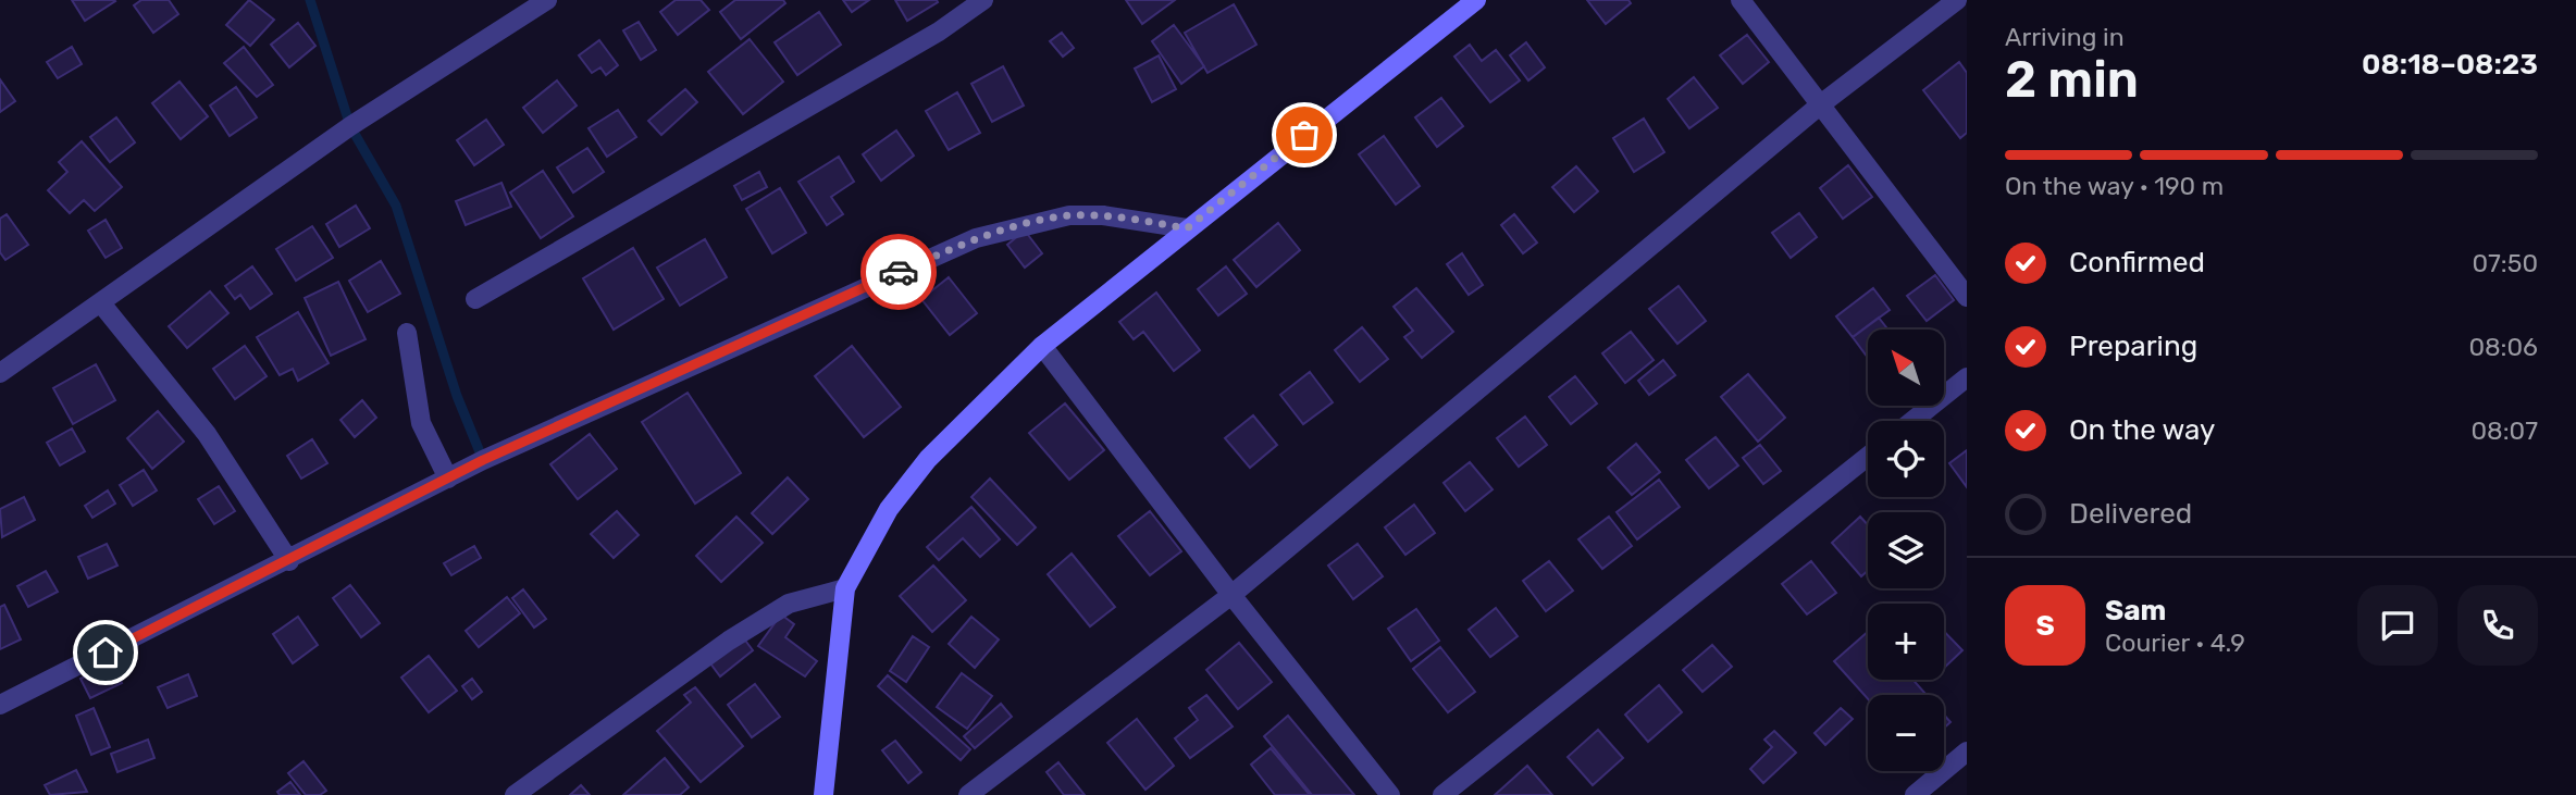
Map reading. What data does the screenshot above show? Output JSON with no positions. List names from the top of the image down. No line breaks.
{"north":"top left","page":{"heading":["2 min","Arriving in","08:18–08:23"],"panel":["Sam","Courier · 4.9"],"bar":"On the way · 190 m","list":[["Confirmed","07:50"],["Preparing","08:06"],["On the way","08:07"],"Delivered"],"map_buttons":["+","−"],"round":"S"}}
